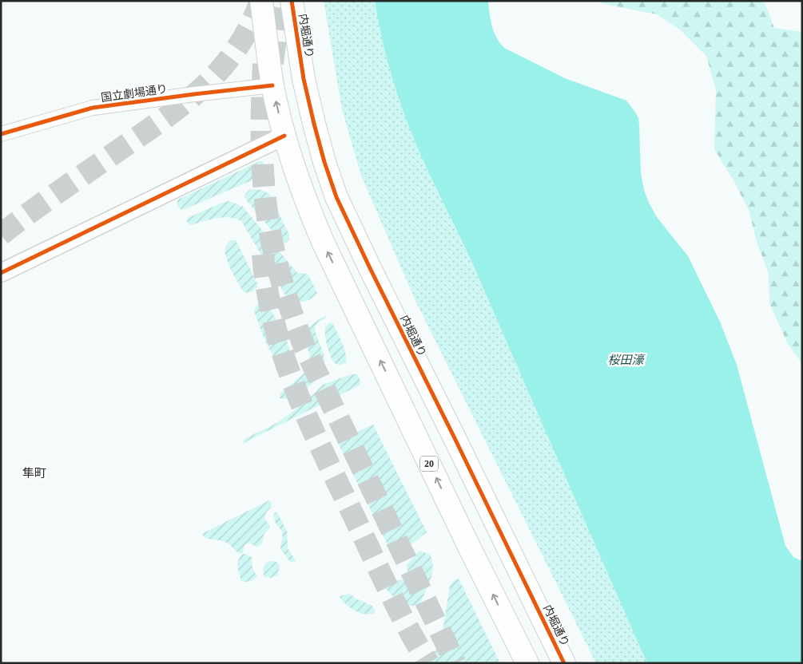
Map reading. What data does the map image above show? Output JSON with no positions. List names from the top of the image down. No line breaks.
{"streets":{"highway":["内堀通り","20"],"street":["国立劇場通り"]},"crossings":[["国立劇場通り","20"]],"districts":["隼町"],"water":["桜田濠"]}
